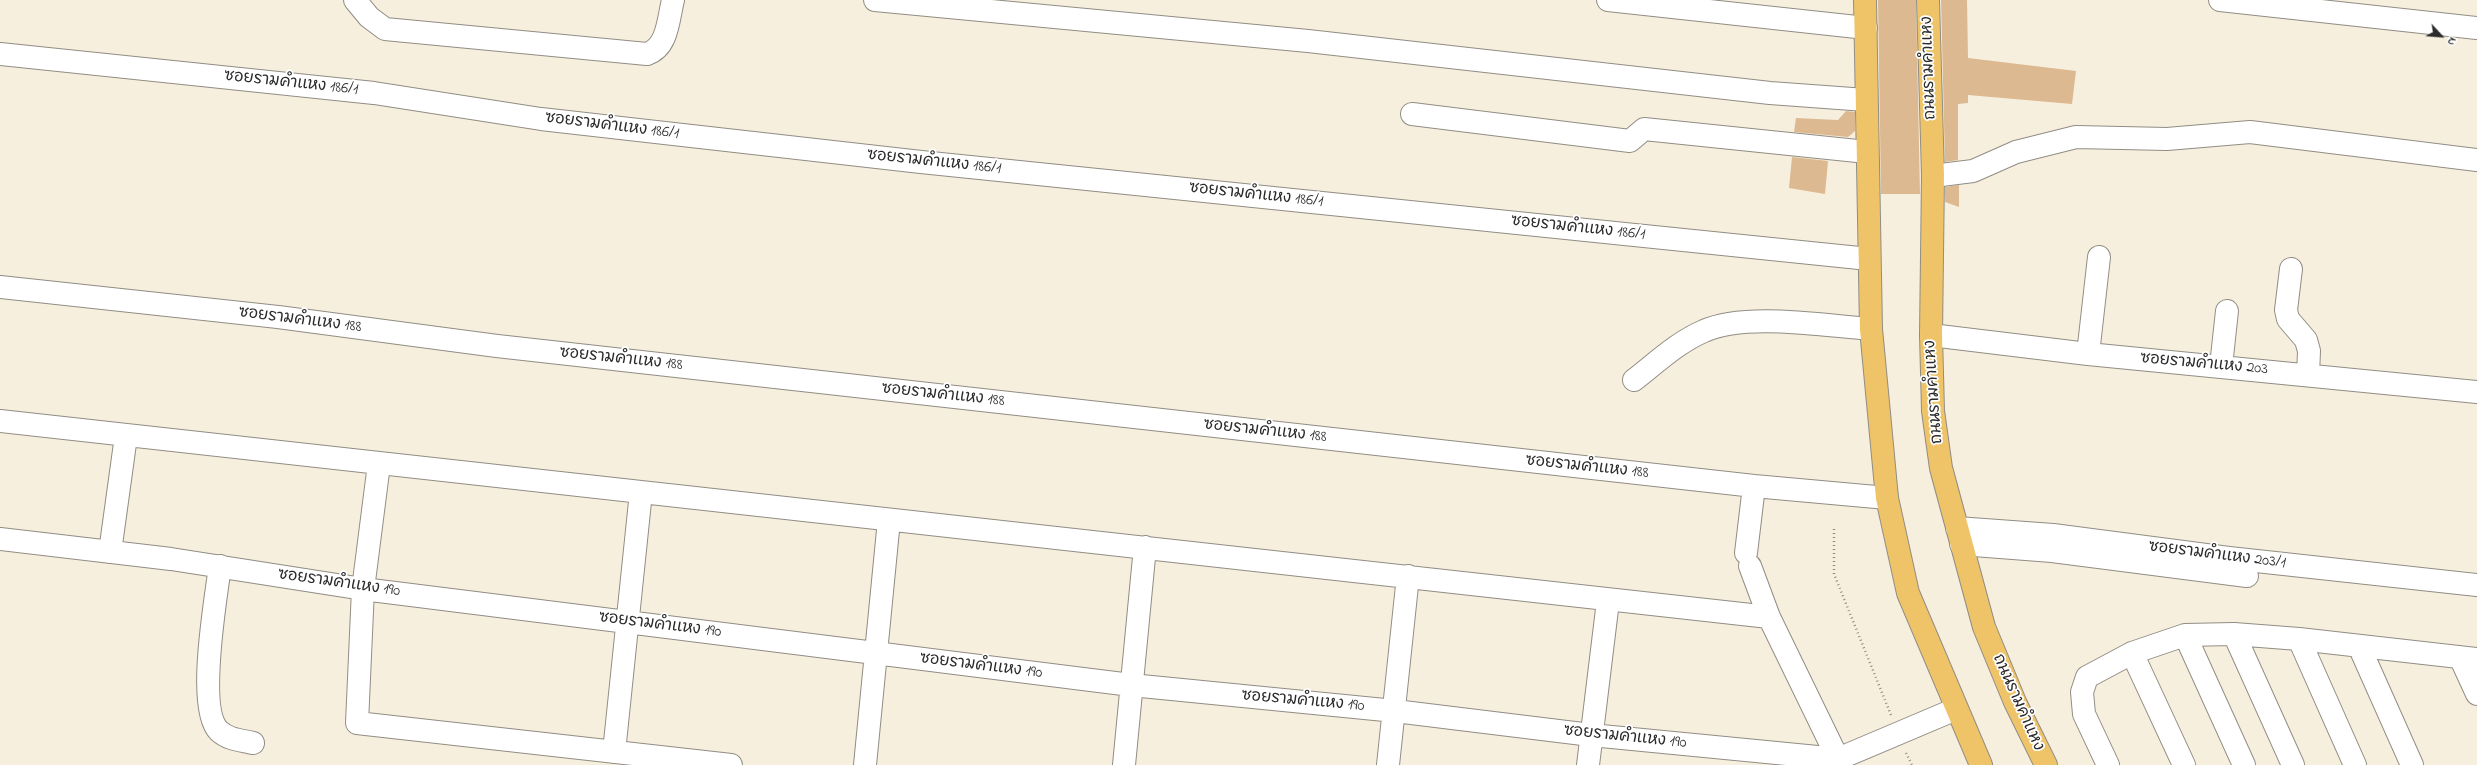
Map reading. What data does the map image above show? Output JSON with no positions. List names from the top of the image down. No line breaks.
{"streets":{"main road":["ถนนรามคำแหง"],"street":["ซอยรามคำแหง 186/1","ซอยรามคำแหง 188","ซอยรามคำแหง 203","ซอยรามคำแหง 203/1","ซอยรามคำแหง 190"]},"crossings":[["ถนนรามคำแหง","ซอยรามคำแหง 203"],["ถนนรามคำแหง","ซอยรามคำแหง 203/1"]],"north":"bottom right"}
